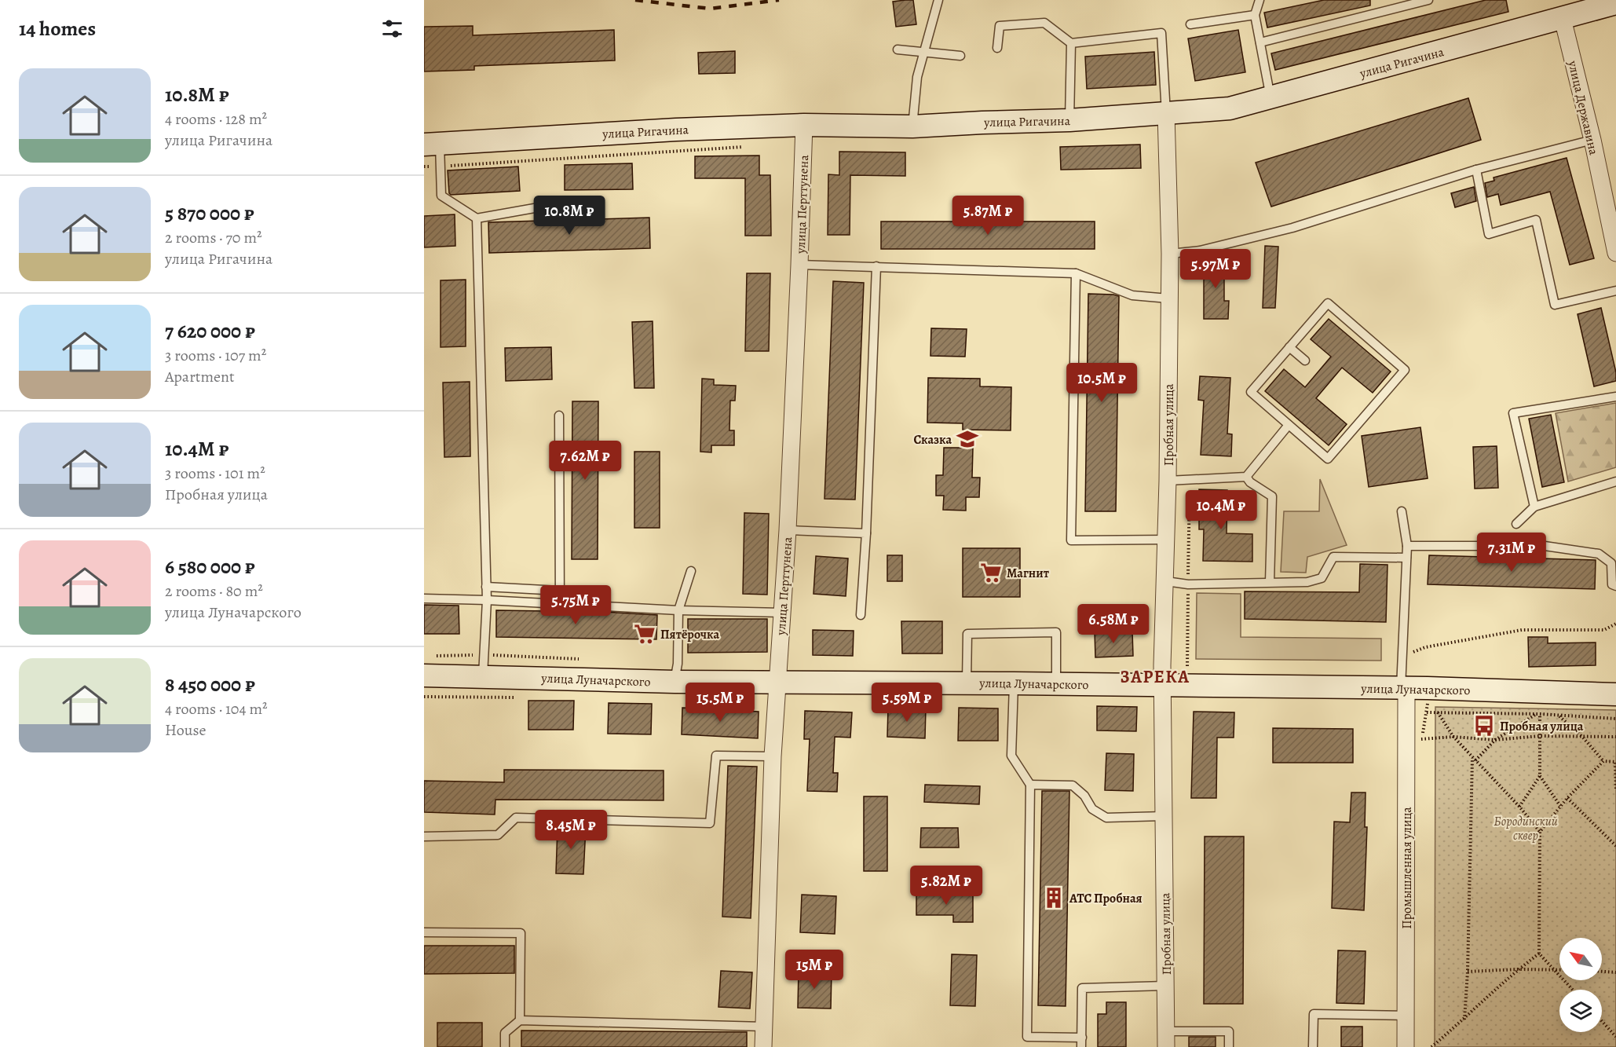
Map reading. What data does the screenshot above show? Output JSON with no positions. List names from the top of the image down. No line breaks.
{"streets":{"street":["улица Ригачина","улица Державина","улица Перттунена","Пробная улица","улица Луначарского","Промышленная улица"]},"crossings":[["улица Ригачина","улица Державина"],["улица Ригачина","улица Перттунена"],["улица Ригачина","Пробная улица"],["улица Перттунена","улица Луначарского"],["Пробная улица","улица Луначарского"],["улица Луначарского","Промышленная улица"]],"districts":["ЗАРЕКА"],"parks":["Бородинский сквер"],"places":{"school or university":["Сказка"],"supermarket":["Магнит","Пятёрочка"],"bus stop":["Пробная улица"],"building":["АТС Пробная"]},"north":"top left","page":{"heading":"14 homes","list":[{"name":"10.8M ₽","note":"4 rooms · 128 m² · улица Ригачина"},{"name":"5 870 000 ₽","note":"2 rooms · 70 m² · улица Ригачина"},{"name":"7 620 000 ₽","note":"3 rooms · 107 m² · Apartment"},{"name":"10.4M ₽","note":"3 rooms · 101 m² · Пробная улица"},{"name":"6 580 000 ₽","note":"2 rooms · 80 m² · улица Луначарского"},{"name":"8 450 000 ₽","note":"4 rooms · 104 m² · House"}],"price":["10.8M ₽","5.87M ₽","5.97M ₽","10.5M ₽","7.62M ₽","10.4M ₽","7.31M ₽","5.75M ₽","6.58M ₽","15.5M ₽","5.59M ₽","8.45M ₽","5.82M ₽","15M ₽"]}}
